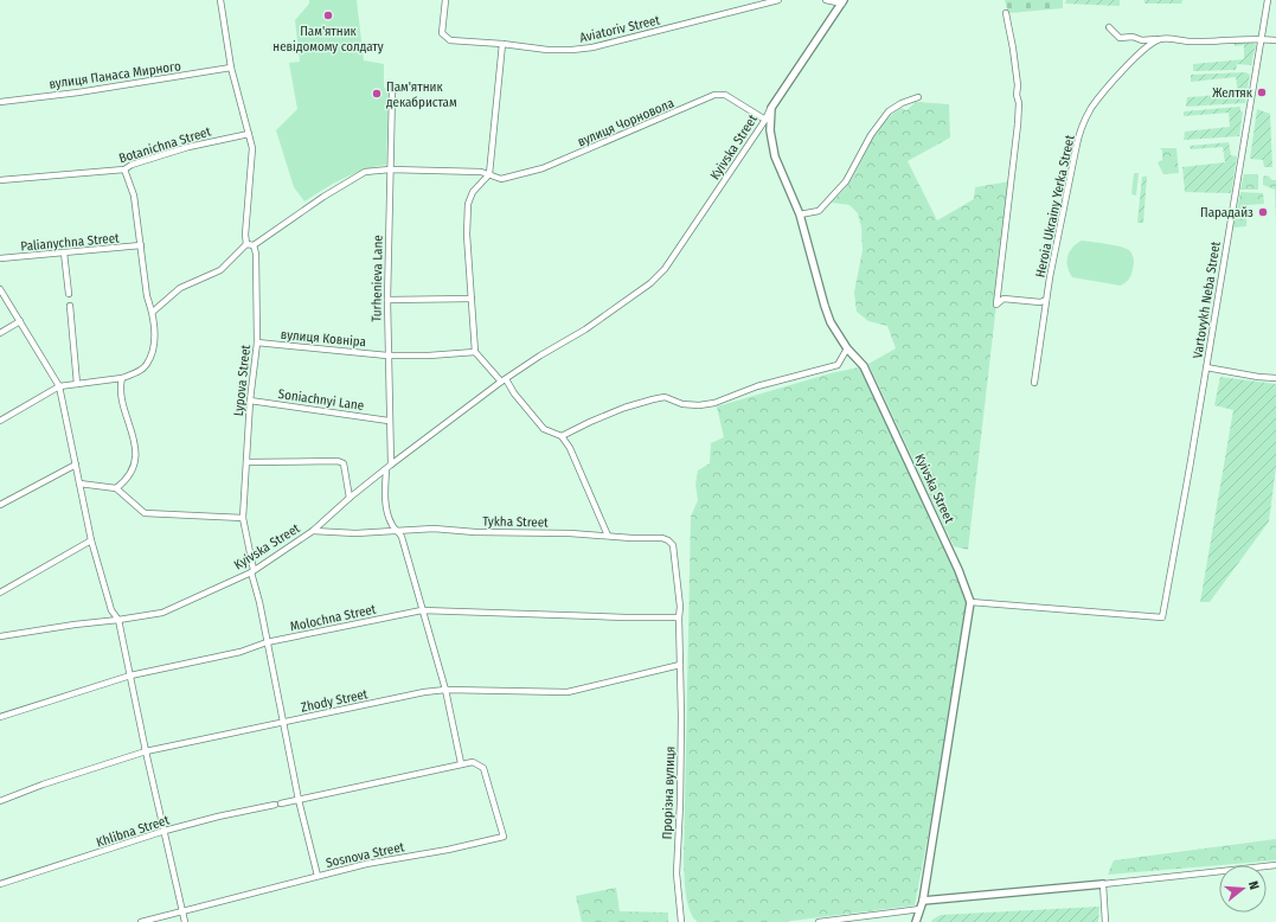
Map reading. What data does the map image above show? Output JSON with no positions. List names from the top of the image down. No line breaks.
{"streets":{"street":["Aviatoriv Street","вулиця Панаса Мирного","вулиця Чорновола","Botanichna Street","Kyivska Street","Heroia Ukrainy Yerka Street","Palianychna Street","Turhenieva Lane","Vartovykh Neba Street","вулиця Ковніра","Lypova Street","Soniachnyi Lane","Tykha Street","Molochna Street","Zhody Street","Прорізна вулиця","Khlibna Street","Sosnova Street"]},"crossings":[["вулиця Чорновола","Kyivska Street"],["вулиця Чорновола","Turhenieva Lane"],["вулиця Чорновола","Lypova Street"],["Kyivska Street","Turhenieva Lane"],["Kyivska Street","Vartovykh Neba Street"],["Kyivska Street","Lypova Street"],["Kyivska Street","Tykha Street"],["Turhenieva Lane","вулиця Ковніра"],["Turhenieva Lane","Soniachnyi Lane"],["вулиця Ковніра","Lypova Street"],["Lypova Street","Soniachnyi Lane"],["Lypova Street","Molochna Street"],["Lypova Street","Zhody Street"],["Lypova Street","Sosnova Street"],["Tykha Street","Molochna Street"],["Tykha Street","Прорізна вулиця"],["Molochna Street","Прорізна вулиця"],["Zhody Street","Прорізна вулиця"]],"places":["Пам'ятник невідомому солдату","Желтяк","Пам'ятник декабристам","Парадайз"],"north":"right"}
